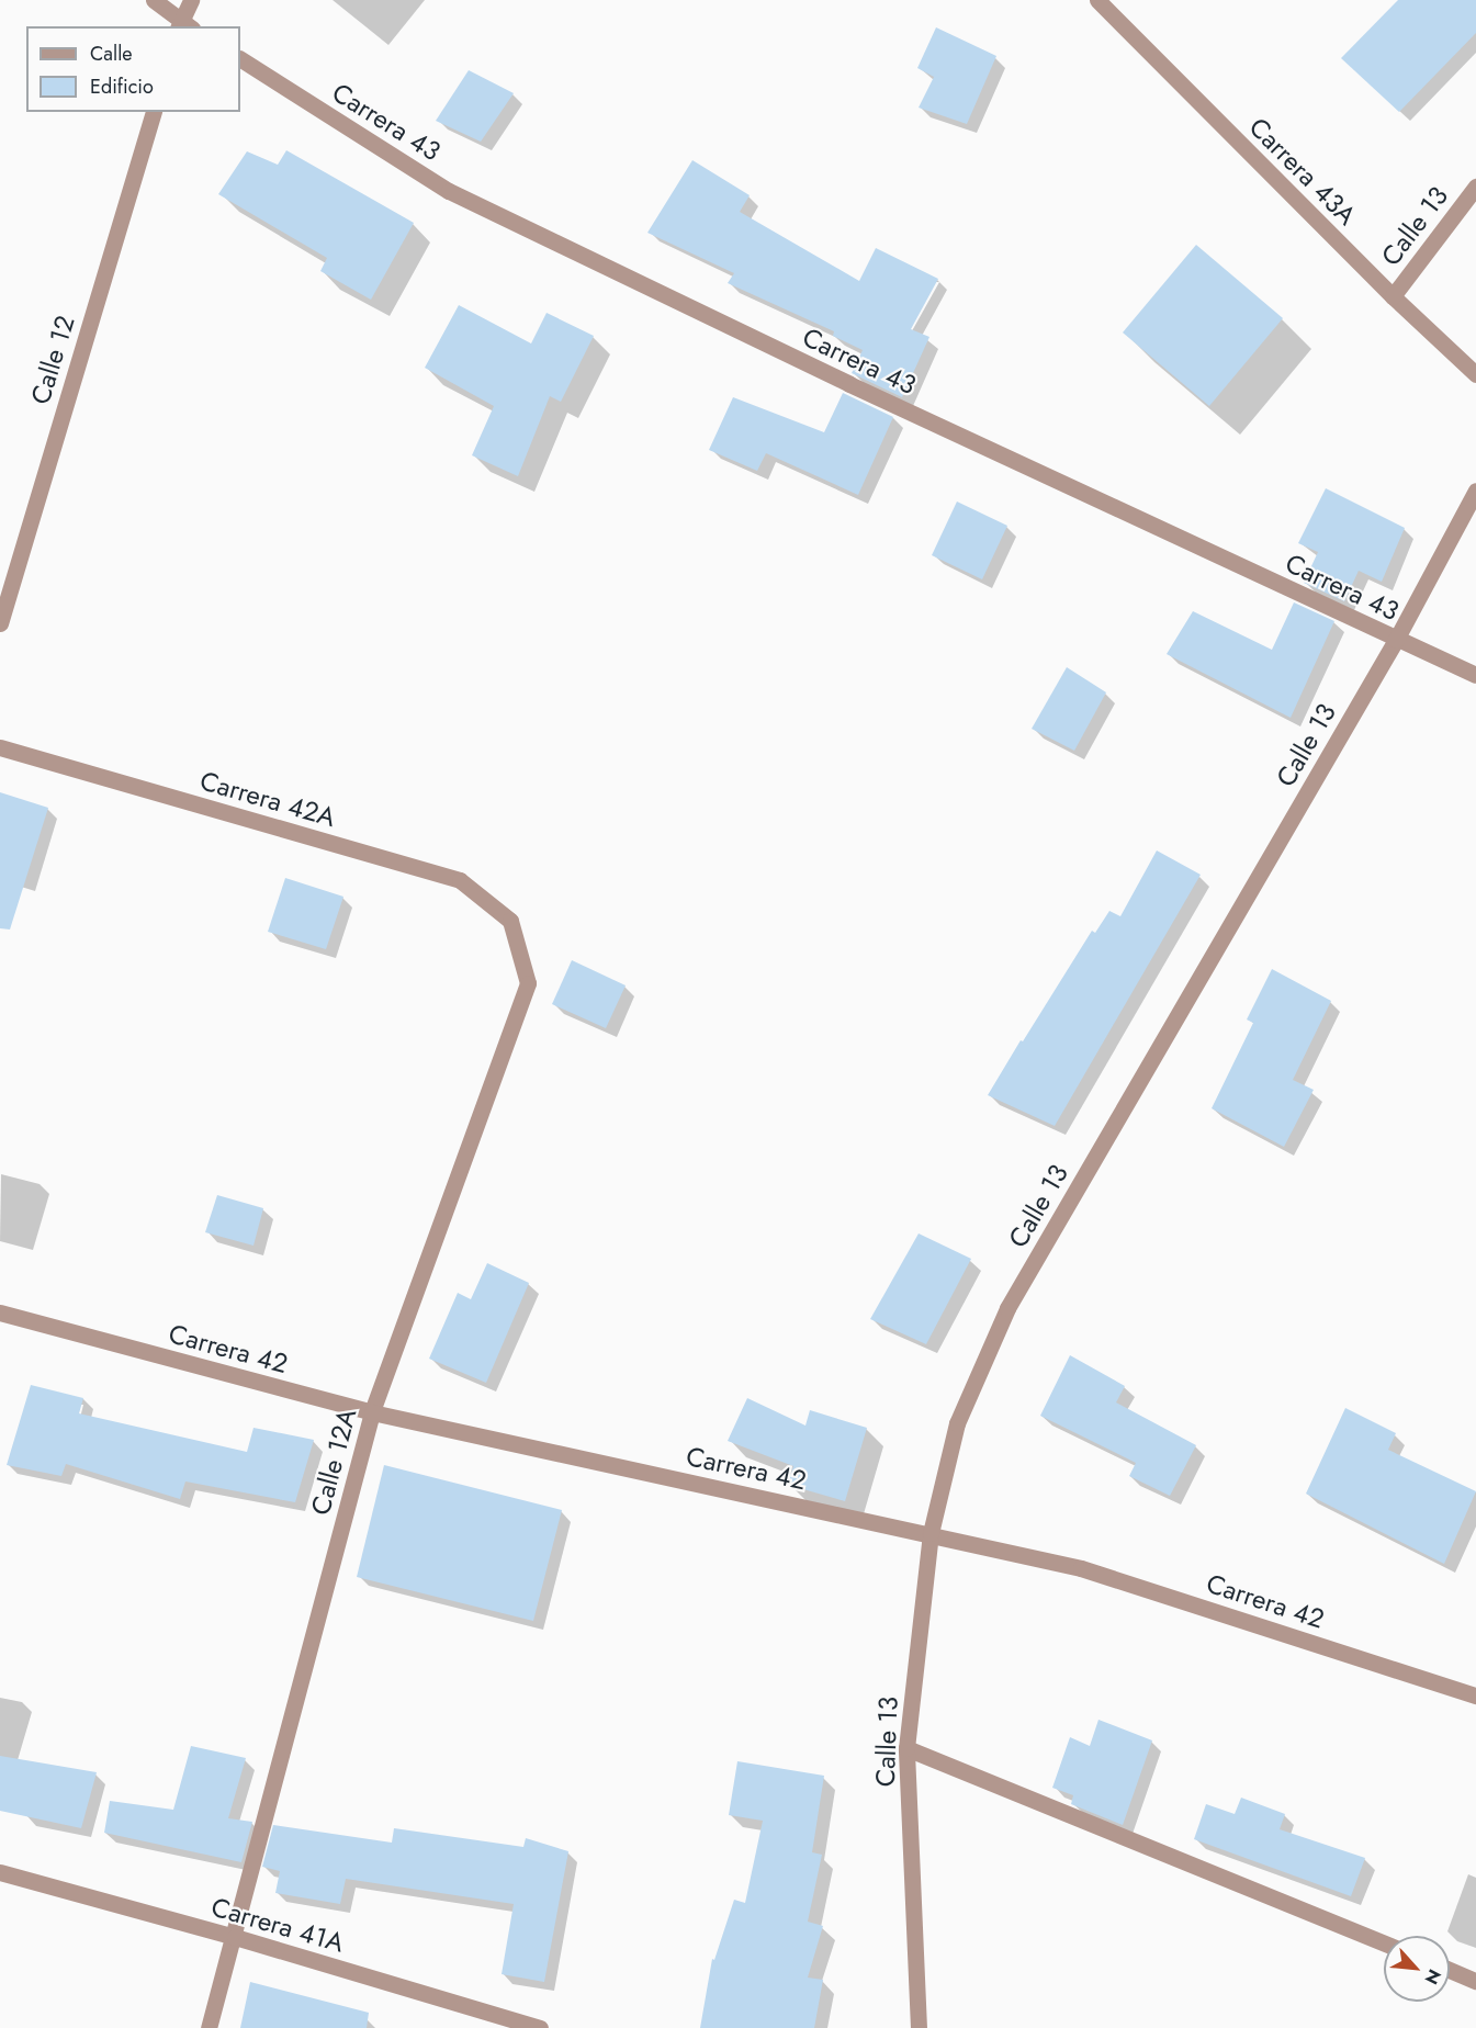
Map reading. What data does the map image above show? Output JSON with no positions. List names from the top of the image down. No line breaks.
{"streets":{"street":["Carrera 43","Carrera 43A","Calle 13","Calle 12","Carrera 42A","Carrera 42","Calle 12A","Carrera 41A"]},"crossings":[["Carrera 43","Calle 13"],["Carrera 43A","Calle 13"],["Calle 13","Carrera 42"],["Carrera 42A","Calle 12A"],["Carrera 42","Calle 12A"],["Calle 12A","Carrera 41A"]],"legend":["Calle","Edificio"],"north":"bottom right"}
